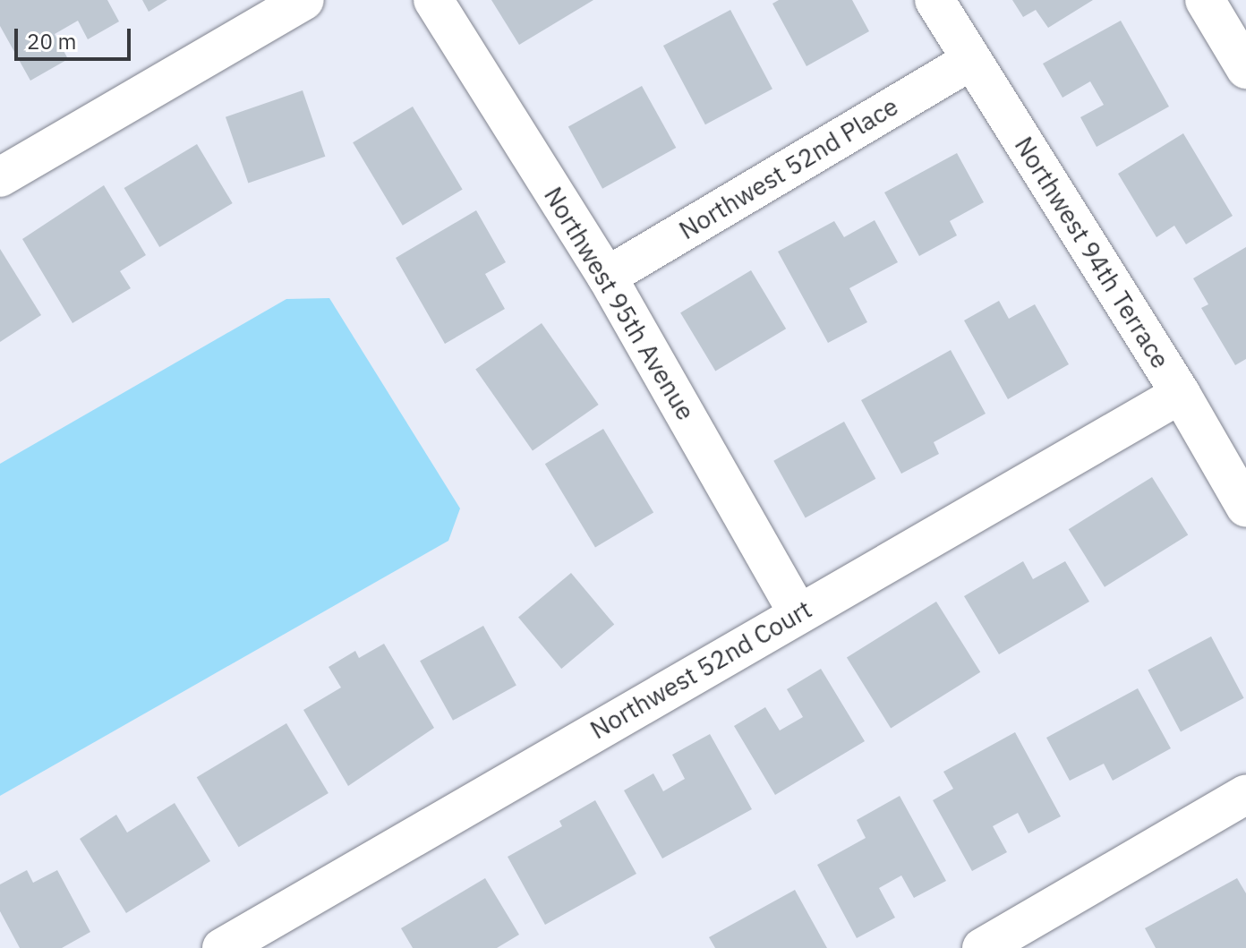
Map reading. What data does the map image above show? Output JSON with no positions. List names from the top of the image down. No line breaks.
{"streets":{"street":["Northwest 52nd Place","Northwest 94th Terrace","Northwest 95th Avenue","Northwest 52nd Court"]},"crossings":[["Northwest 52nd Place","Northwest 94th Terrace"],["Northwest 52nd Place","Northwest 95th Avenue"],["Northwest 94th Terrace","Northwest 52nd Court"],["Northwest 95th Avenue","Northwest 52nd Court"]],"scale_bar":"20 m"}
